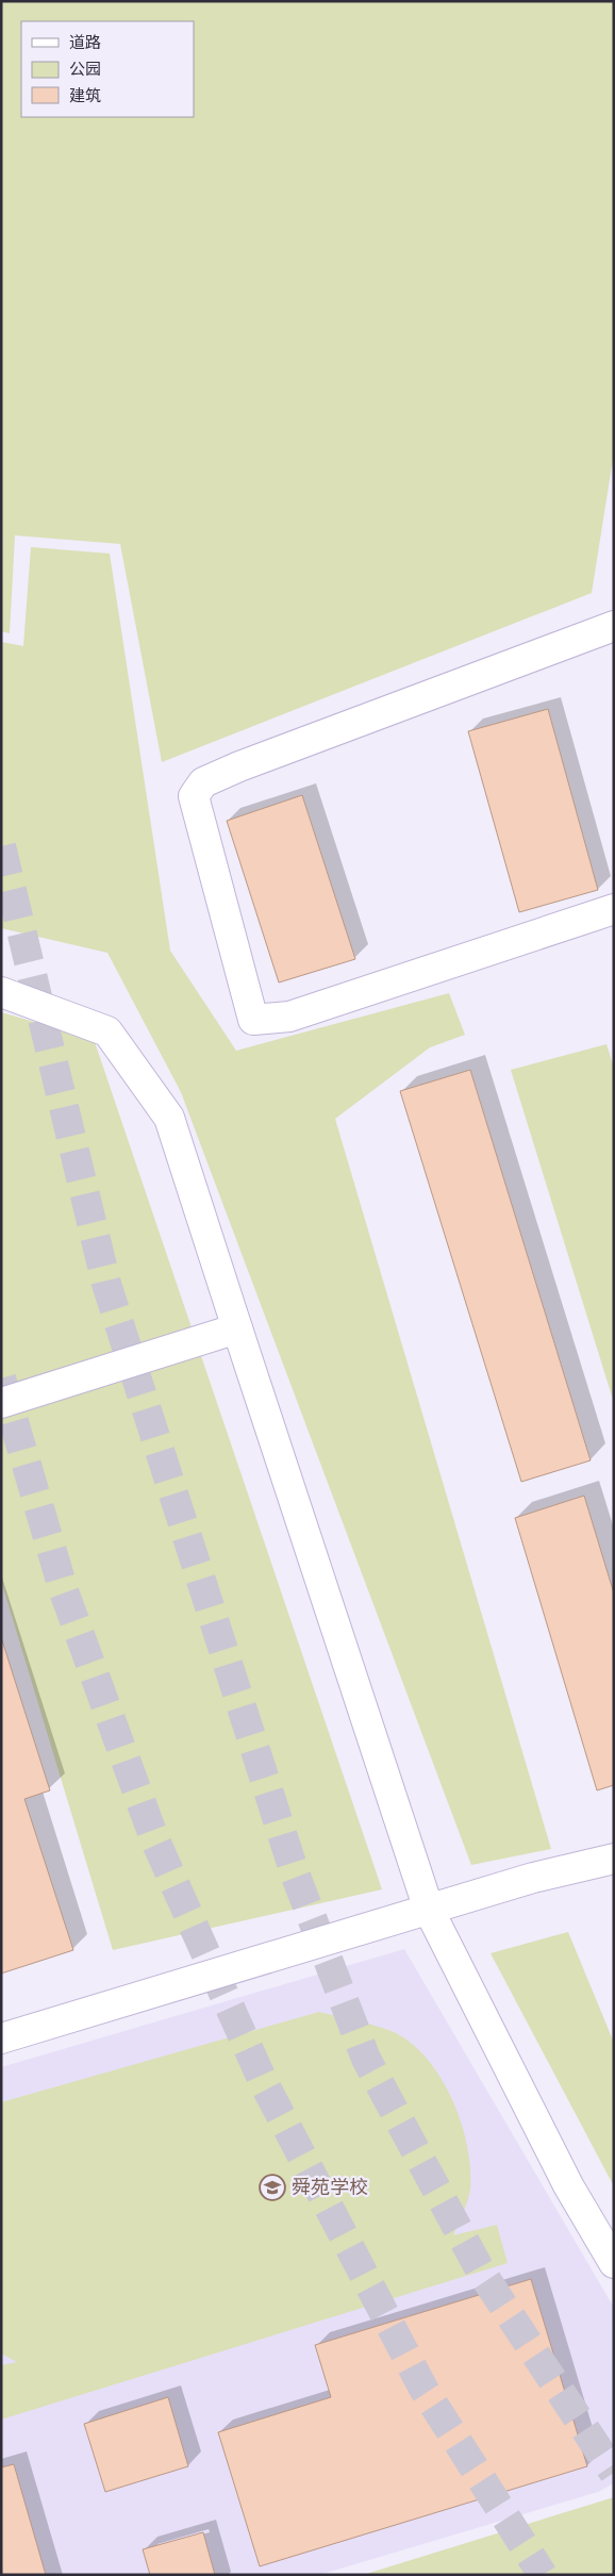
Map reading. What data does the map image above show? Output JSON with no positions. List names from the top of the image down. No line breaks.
{"places":{"school or university":["舜苑学校"]},"legend":["道路","公园","建筑"]}
